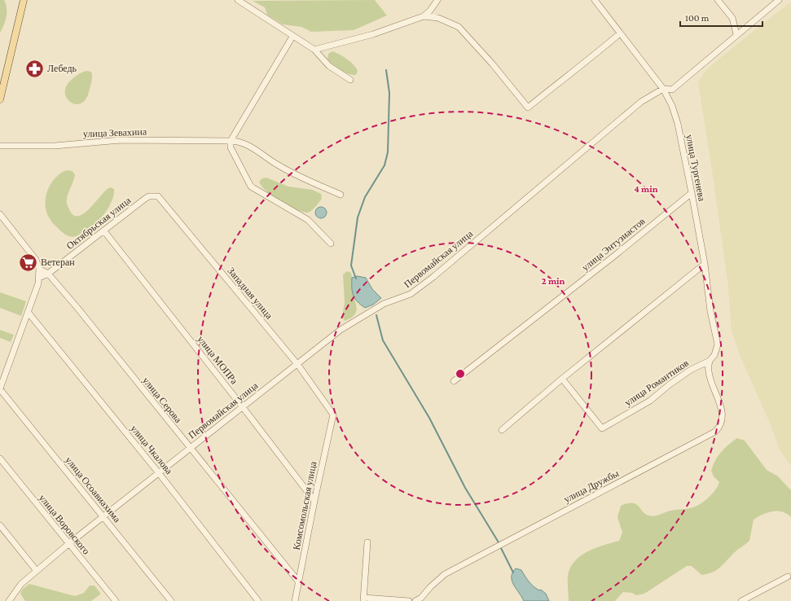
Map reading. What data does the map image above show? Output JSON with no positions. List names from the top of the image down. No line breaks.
{"streets":{"street":["улица Зевахина","улица Тургенева","Октябрьская улица","улица Энтузиастов","Первомайская улица","Западная улица","улица МОПРа","улица Романтиков","улица Серова","улица Чкалова","улица Дружбы","улица Осоавиахима","Комсомольская улица","улица Воровского"]},"crossings":[["улица Тургенева","улица Энтузиастов"],["улица Тургенева","Первомайская улица"],["улица Тургенева","улица Романтиков"],["улица Тургенева","улица Дружбы"],["Октябрьская улица","Западная улица"],["Октябрьская улица","улица МОПРа"],["Октябрьская улица","улица Серова"],["Первомайская улица","Западная улица"],["Первомайская улица","улица МОПРа"],["Первомайская улица","улица Серова"],["Первомайская улица","улица Чкалова"],["Первомайская улица","улица Осоавиахима"],["Первомайская улица","улица Воровского"],["Западная улица","Комсомольская улица"],["улица МОПРа","Комсомольская улица"],["улица Романтиков","улица Дружбы"],["улица Серова","Комсомольская улица"]],"places":{"pharmacy":["Лебедь"],"supermarket":["Ветеран"]},"scale_bar":"100 m","rings":["4 min","2 min"]}
